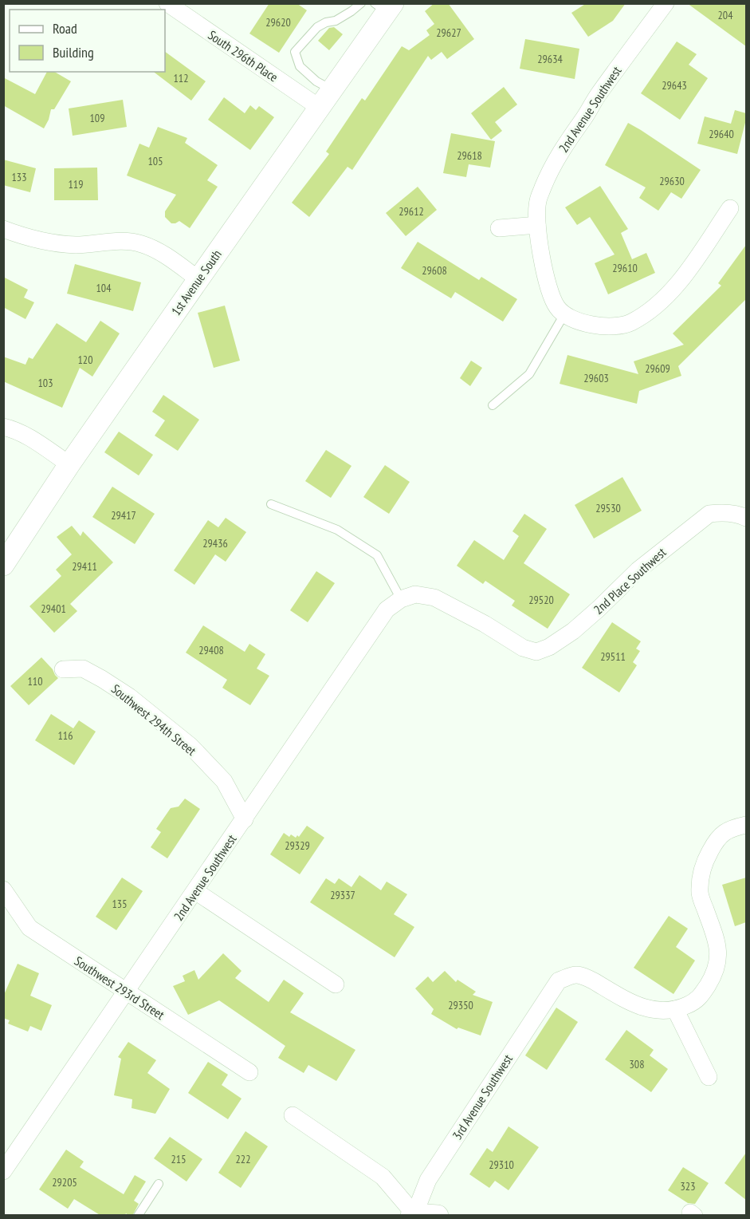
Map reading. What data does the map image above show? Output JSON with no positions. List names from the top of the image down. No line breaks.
{"streets":{"street":["South 296th Place","2nd Avenue Southwest","1st Avenue South","2nd Place Southwest","Southwest 294th Street","Southwest 293rd Street","3rd Avenue Southwest"]},"crossings":[["South 296th Place","1st Avenue South"],["2nd Avenue Southwest","2nd Place Southwest"],["2nd Avenue Southwest","Southwest 294th Street"],["2nd Avenue Southwest","Southwest 293rd Street"]],"house_numbers":["204","29620","29627","29634","112","29643","109","29640","29618","105","133","29630","119","29612","29610","29608","104","120","29609","29603","103","29530","29417","29436","29411","29520","29401","29408","29511","110","116","29329","29337","135","29350","308","215","222","29310","29205","323"],"legend":["Road","Building"]}
